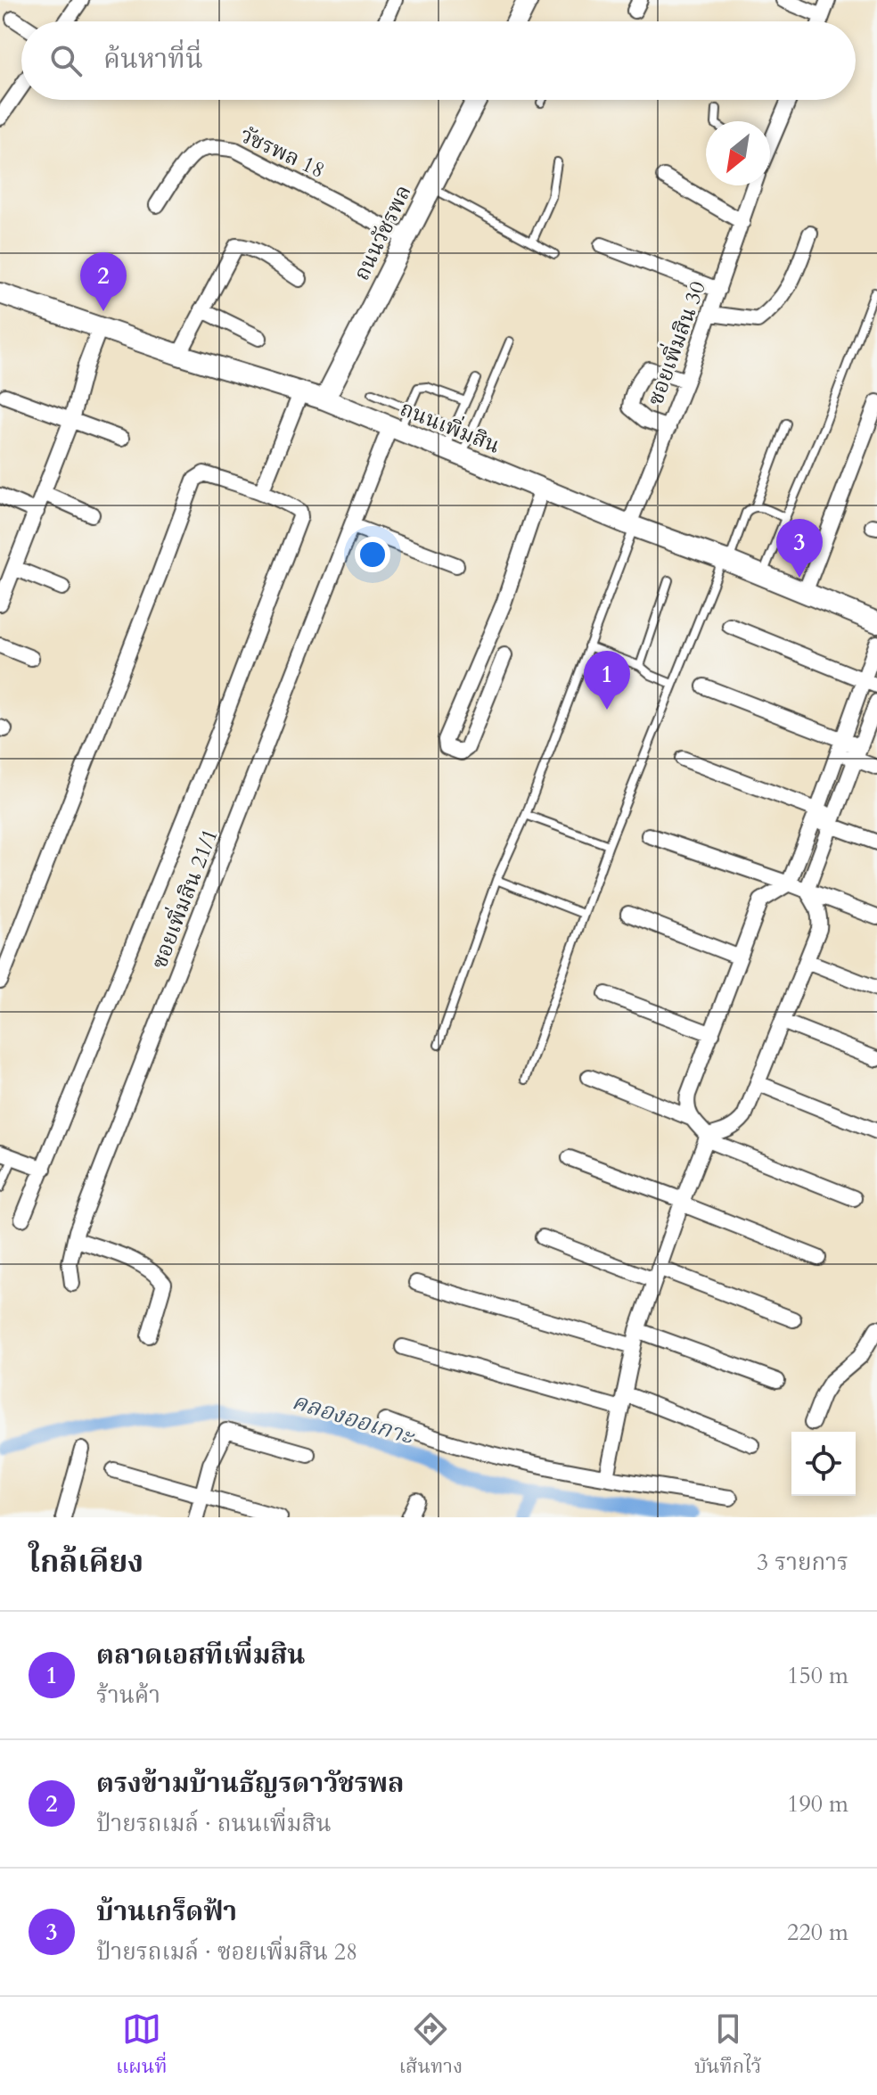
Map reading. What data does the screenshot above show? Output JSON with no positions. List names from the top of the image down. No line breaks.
{"streets":{"street":["วัชรพล 18","ถนนวัชรพล","ซอยเพิ่มสิน 30","ถนนเพิ่มสิน","ซอยเพิ่มสิน 21/1"]},"crossings":[["วัชรพล 18","ถนนวัชรพล"],["ถนนวัชรพล","ถนนเพิ่มสิน"],["ซอยเพิ่มสิน 30","ถนนเพิ่มสิน"],["ถนนเพิ่มสิน","ซอยเพิ่มสิน 21/1"]],"water":["คลองออเกาะ"],"north":"bottom left","page":{"search":"ค้นหาที่นี่","pins":["2","3","1"],"heading":["ใกล้เคียง","3 รายการ"],"list":[{"mark":"1","name":"ตลาดเอสทีเพิ่มสิน","note":"ร้านค้า","value":"150 m"},{"mark":"2","name":"ตรงข้ามบ้านธัญรดาวัชรพล","note":"ป้ายรถเมล์ · ถนนเพิ่มสิน","value":"190 m"},{"mark":"3","name":"บ้านเกร็ดฟ้า","note":"ป้ายรถเมล์ · ซอยเพิ่มสิน 28","value":"220 m"}],"nav":["แผนที่","เส้นทาง","บันทึกไว้"]}}
